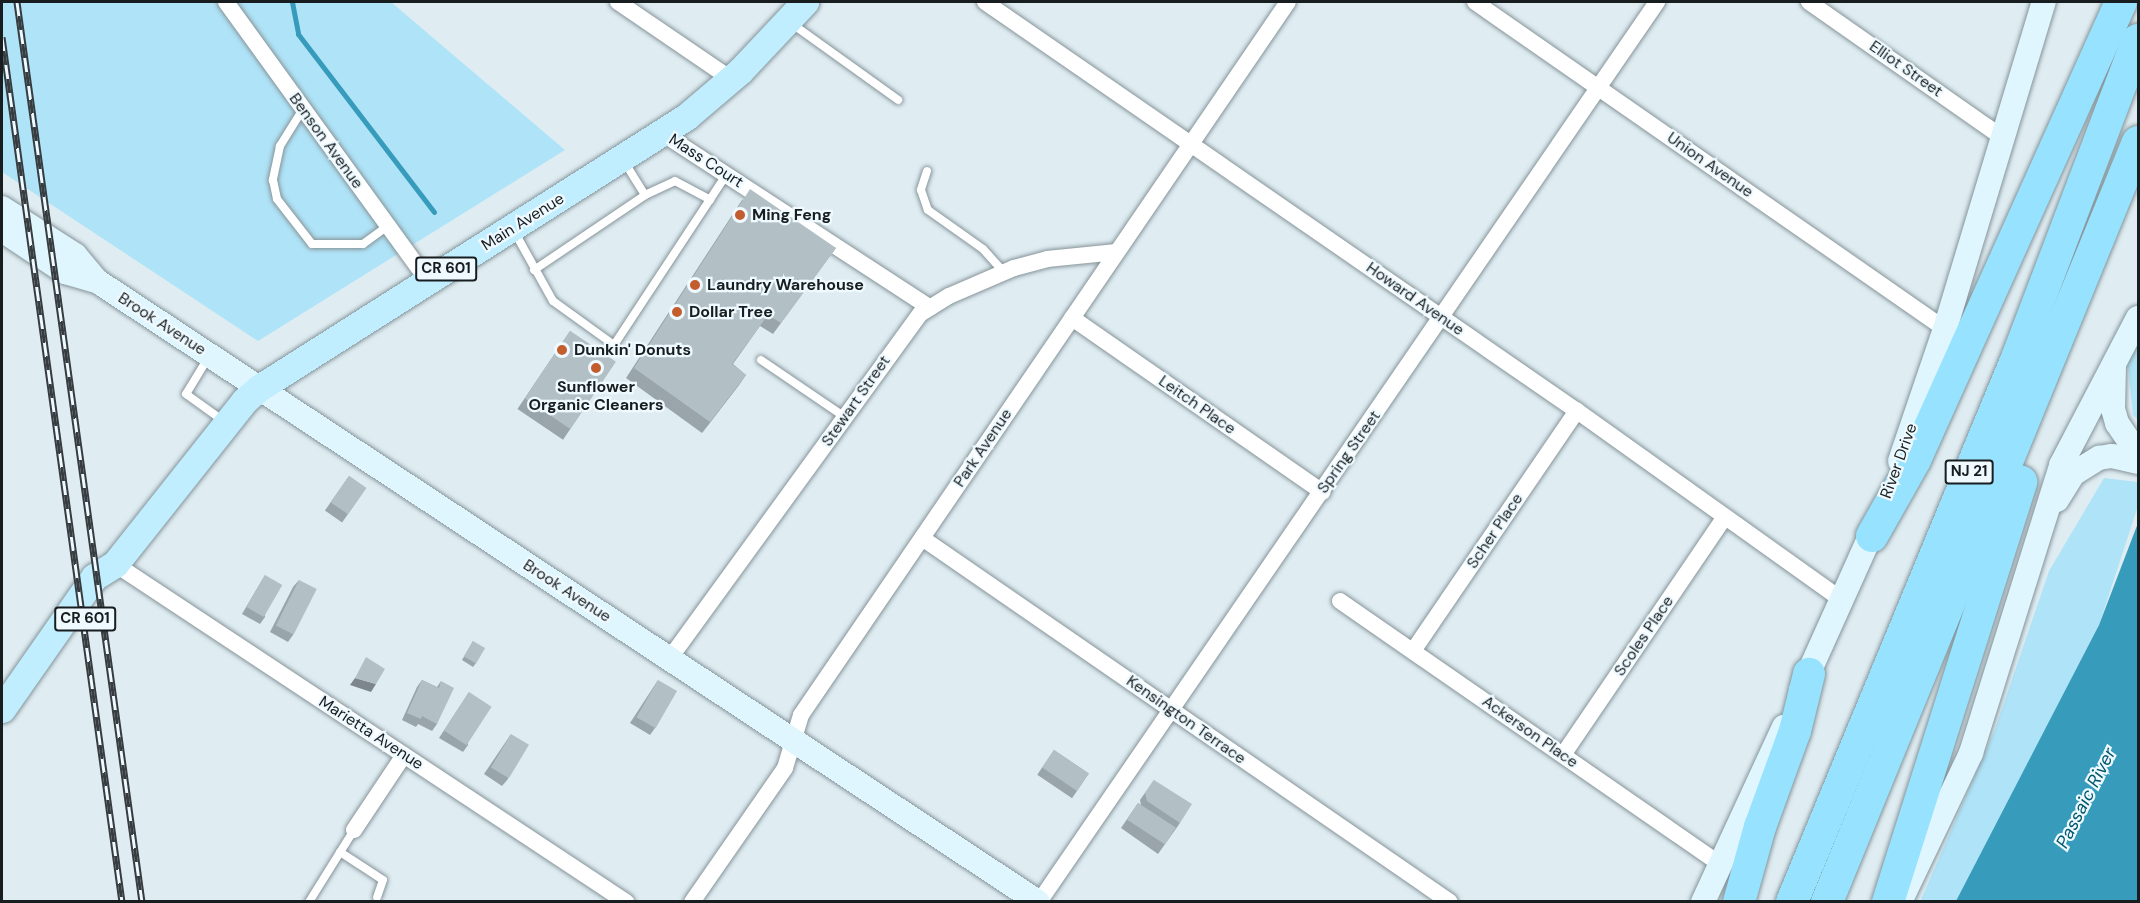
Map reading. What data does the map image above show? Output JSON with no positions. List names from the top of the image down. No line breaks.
{"streets":{"highway":["NJ 21"],"main road":["Main Avenue","CR 601","Brook Avenue","River Drive"],"street":["Elliot Street","Benson Avenue","Mass Court","Union Avenue","Howard Avenue","Stewart Street","Leitch Place","Park Avenue","Spring Street","Scher Place","Scoles Place","Kensington Terrace","Ackerson Place","Marietta Avenue"]},"crossings":[["Elliot Street","River Drive"],["Benson Avenue","Main Avenue"],["Mass Court","Main Avenue"],["Mass Court","Stewart Street"],["Union Avenue","Spring Street"],["Union Avenue","River Drive"],["Main Avenue","Brook Avenue"],["Main Avenue","Marietta Avenue"],["Howard Avenue","Park Avenue"],["Howard Avenue","Spring Street"],["Howard Avenue","River Drive"],["Howard Avenue","Scher Place"],["Howard Avenue","Scoles Place"],["Brook Avenue","Stewart Street"],["Brook Avenue","Park Avenue"],["Brook Avenue","Spring Street"],["Stewart Street","Park Avenue"],["Leitch Place","Park Avenue"],["Leitch Place","Spring Street"],["Park Avenue","Kensington Terrace"],["Spring Street","Kensington Terrace"],["River Drive","Ackerson Place"],["Scher Place","Ackerson Place"],["Scoles Place","Ackerson Place"]],"water":["Passaic River"],"places":["Ming Feng","Laundry Warehouse","Dollar Tree","Dunkin' Donuts","Sunflower Organic Cleaners"]}
